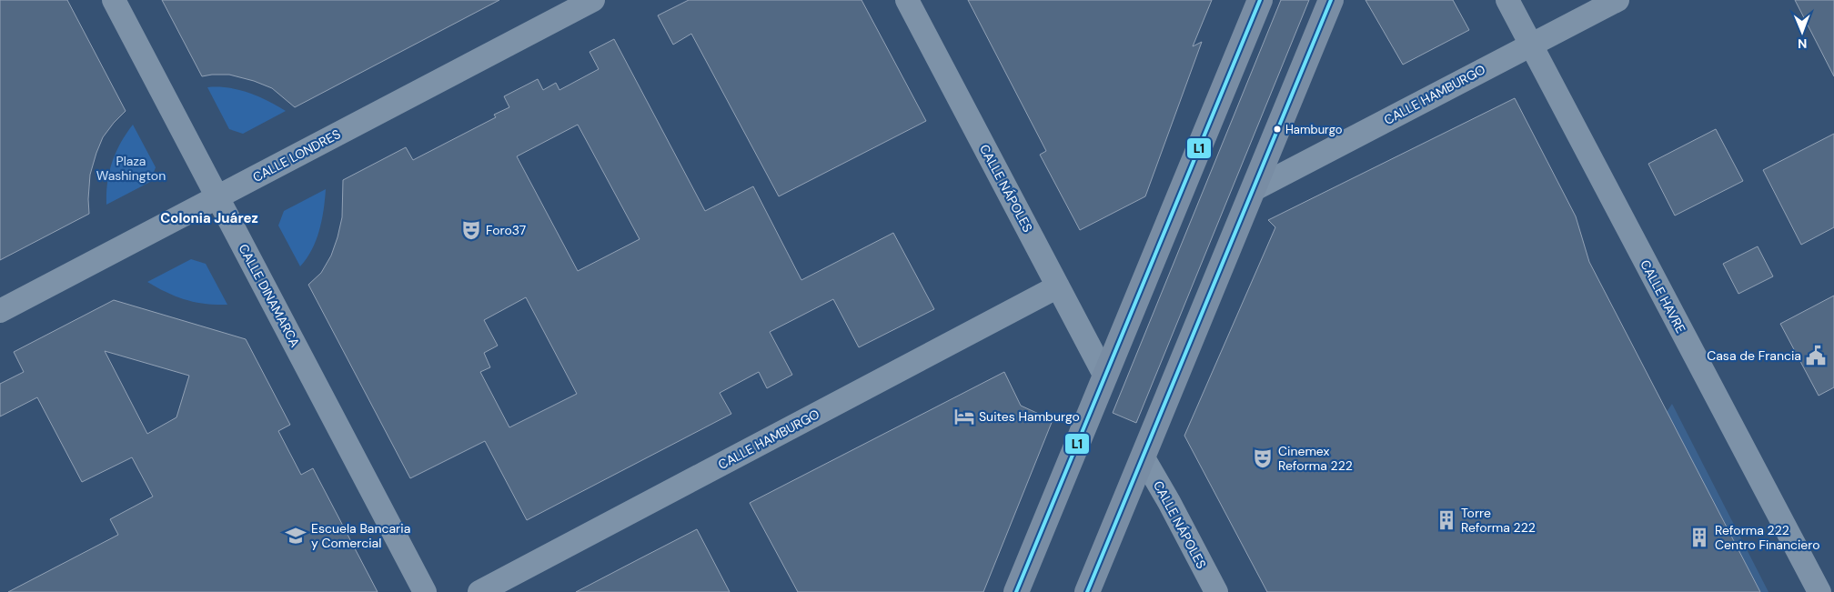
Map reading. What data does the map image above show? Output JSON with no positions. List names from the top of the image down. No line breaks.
{"streets":{"street":["CALLE HAMBURGO","CALLE LONDRES","CALLE NÁPOLES","CALLE DINAMARCA","CALLE HAVRE"]},"crossings":[["CALLE HAMBURGO","CALLE NÁPOLES"],["CALLE HAMBURGO","CALLE HAVRE"],["CALLE LONDRES","CALLE DINAMARCA"]],"districts":["Colonia Juárez"],"parks":["Plaza Washington"],"places":{"other":["Hamburgo"],"theatre":["Foro37","Cinemex Reforma 222"],"public building":["Casa de Francia"],"hotel":["Suites Hamburgo"],"building":["Torre Reforma 222","Reforma 222 Centro Financiero"],"school or university":["Escuela Bancaria y Comercial"]},"lines":["transit line L1"],"north":"bottom"}
